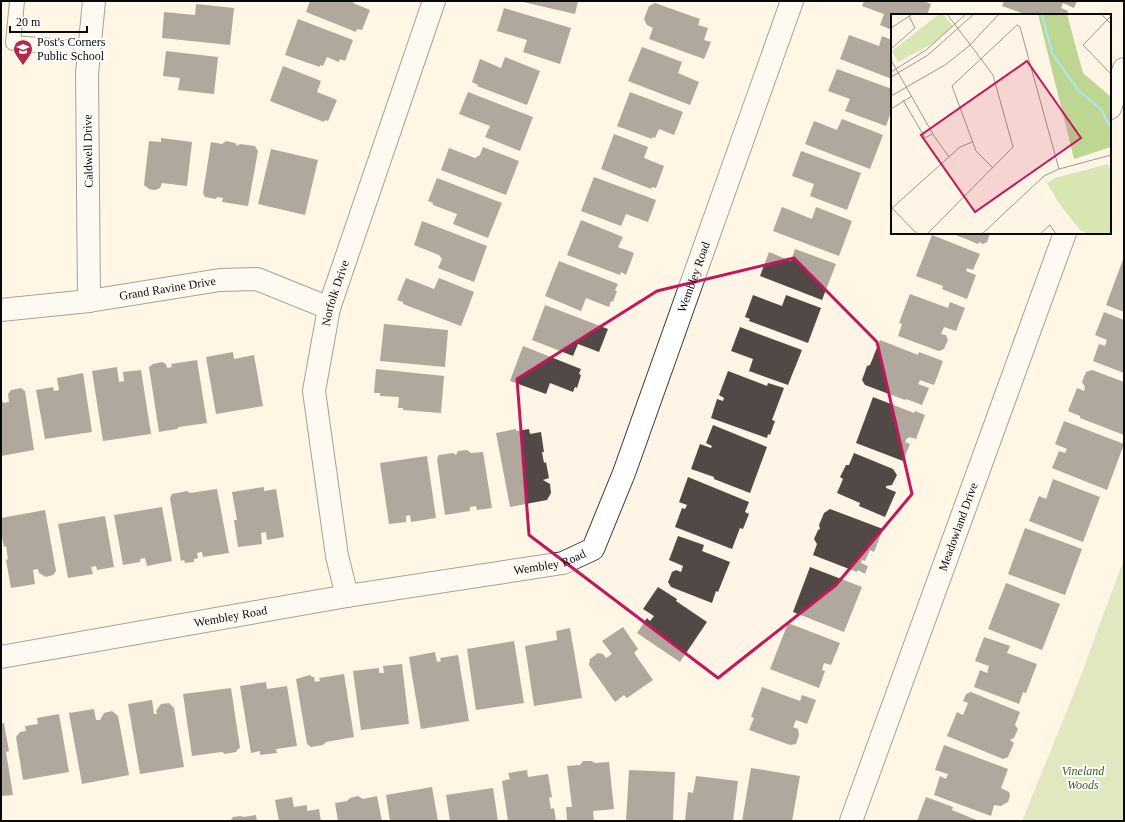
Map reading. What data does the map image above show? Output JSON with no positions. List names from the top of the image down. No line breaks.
{"streets":{"street":["Caldwell Drive","Wembley Road","Grand Ravine Drive","Norfolk Drive","Meadowland Drive"]},"crossings":[["Caldwell Drive","Grand Ravine Drive"],["Wembley Road","Norfolk Drive"],["Grand Ravine Drive","Norfolk Drive"]],"parks":["Vineland Woods"],"places":{"school or university":["Post's Corners Public School"]},"scale_bar":"20 m"}
